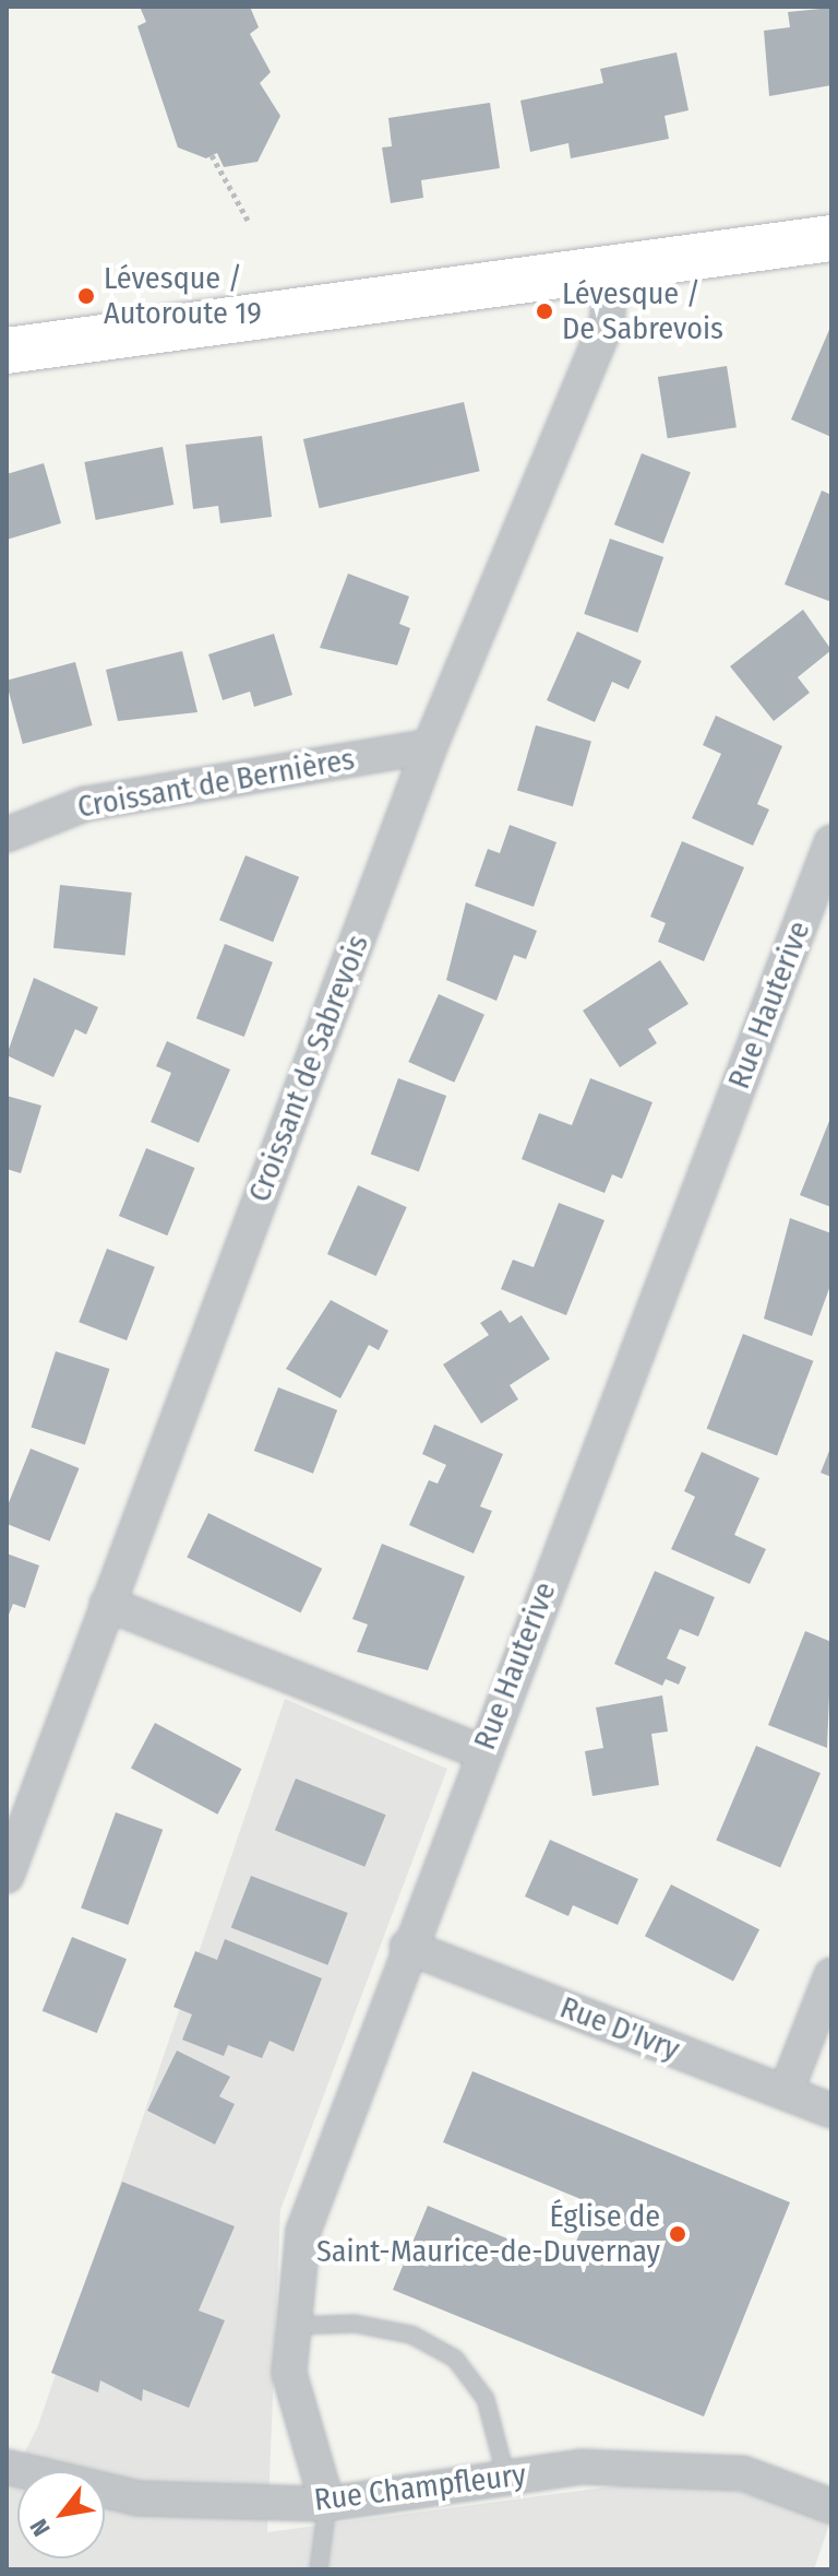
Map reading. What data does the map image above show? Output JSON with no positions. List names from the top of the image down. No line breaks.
{"streets":{"street":["Croissant de Bernières","Rue Hauterive","Croissant de Sabrevois","Rue D'Ivry","Rue Champfleury"]},"crossings":[["Croissant de Bernières","Croissant de Sabrevois"],["Rue Hauterive","Rue D'Ivry"],["Rue Hauterive","Rue Champfleury"]],"places":["Lévesque / Autoroute 19","Lévesque / De Sabrevois","Église de Saint-Maurice-de-Duvernay"],"north":"bottom left"}
